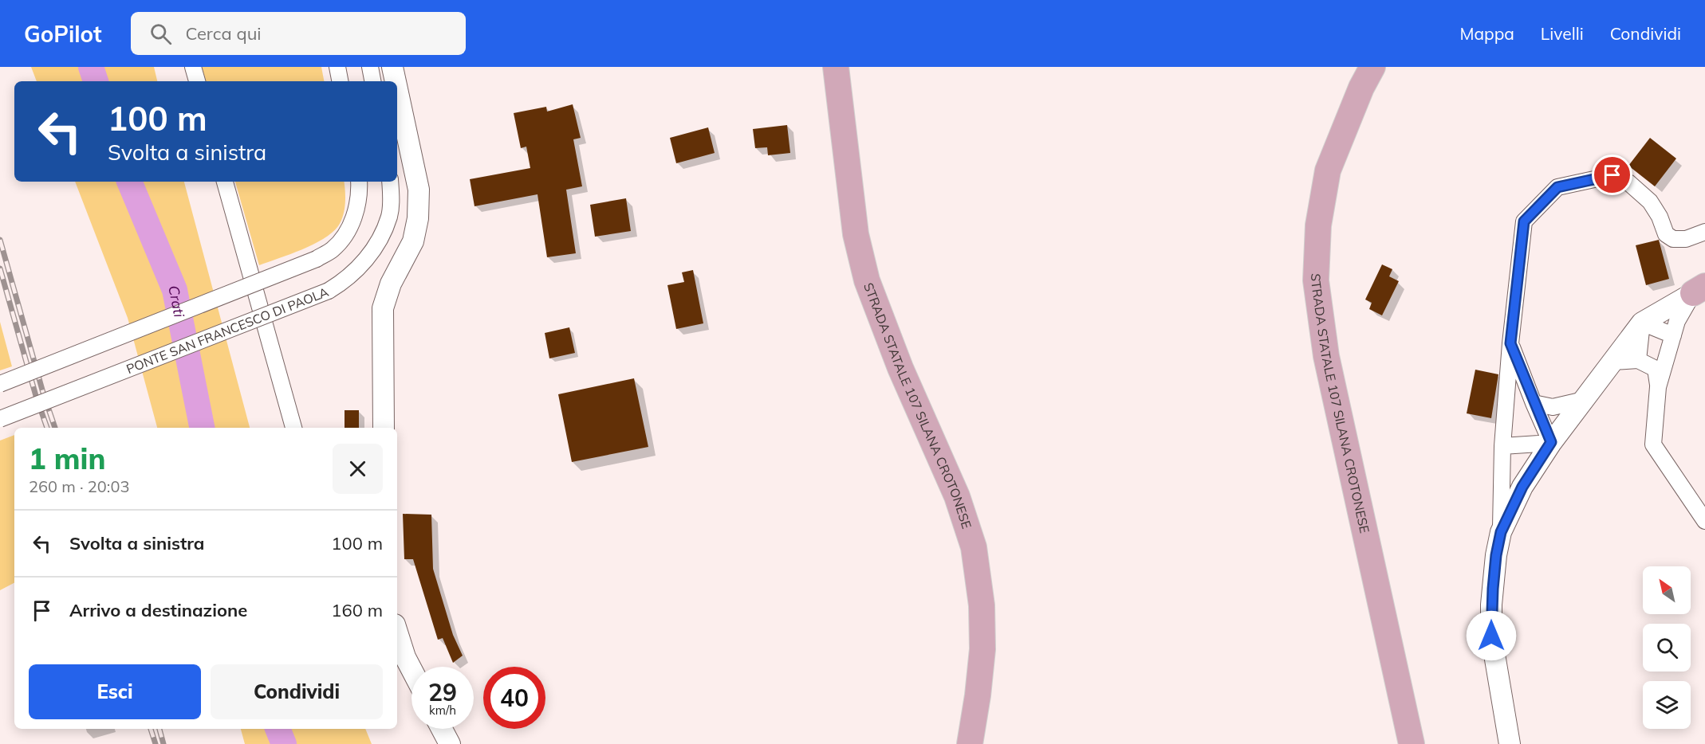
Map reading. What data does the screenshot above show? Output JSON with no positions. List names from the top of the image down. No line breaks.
{"streets":{"main road":["STRADA STATALE 107 SILANA CROTONESE"],"street":["PONTE SAN FRANCESCO DI PAOLA"]},"water":["Crati"],"north":"top left","page":{"header":"GoPilot","search":"Cerca qui","nav":["Mappa","Livelli","Condividi"],"turn":["100 m","Svolta a sinistra"],"heading":["1 min","260 m · 20:03"],"list":[{"name":"Svolta a sinistra","value":"100 m"},{"name":"Arrivo a destinazione","value":"160 m"}],"buttons":["Esci","Condividi"],"speed":"29 km/h","limit":"40"}}
